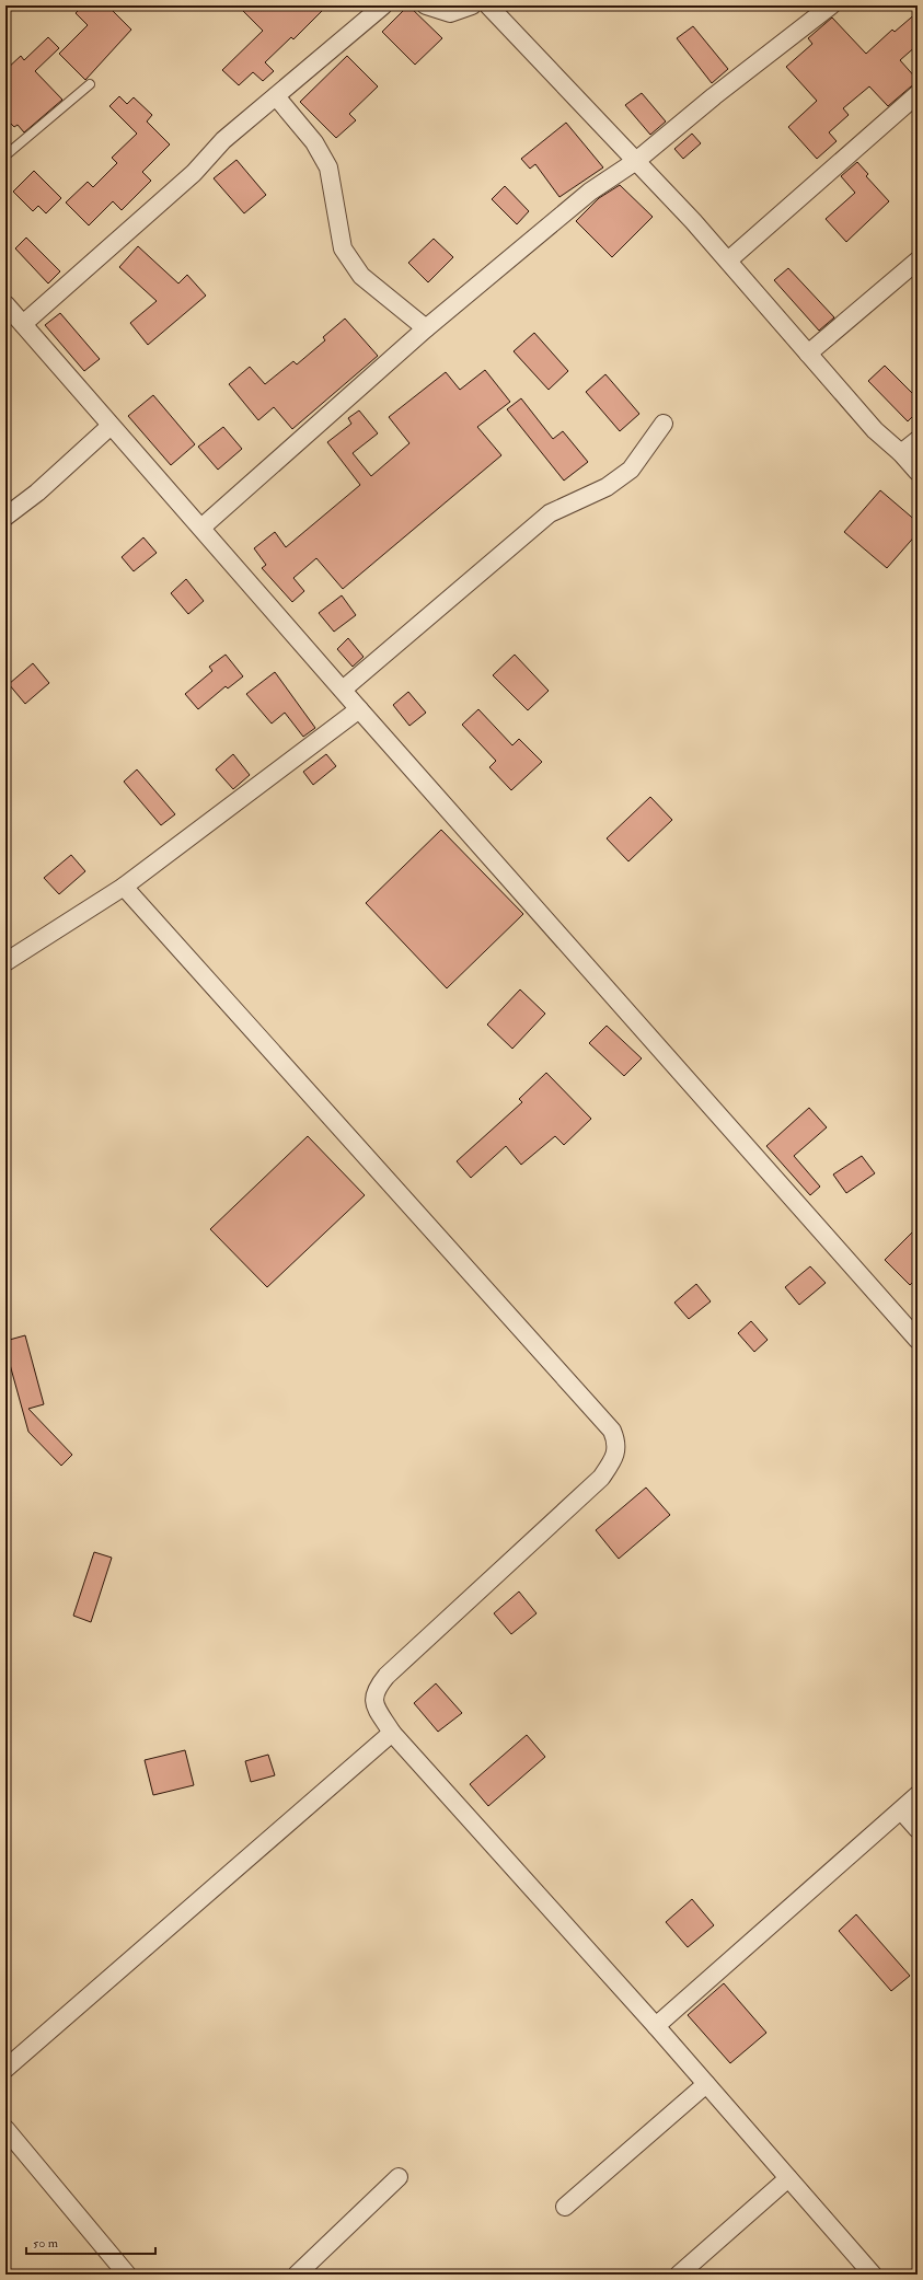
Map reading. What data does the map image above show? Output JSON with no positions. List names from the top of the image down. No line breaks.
{"scale_bar":"50 m"}
